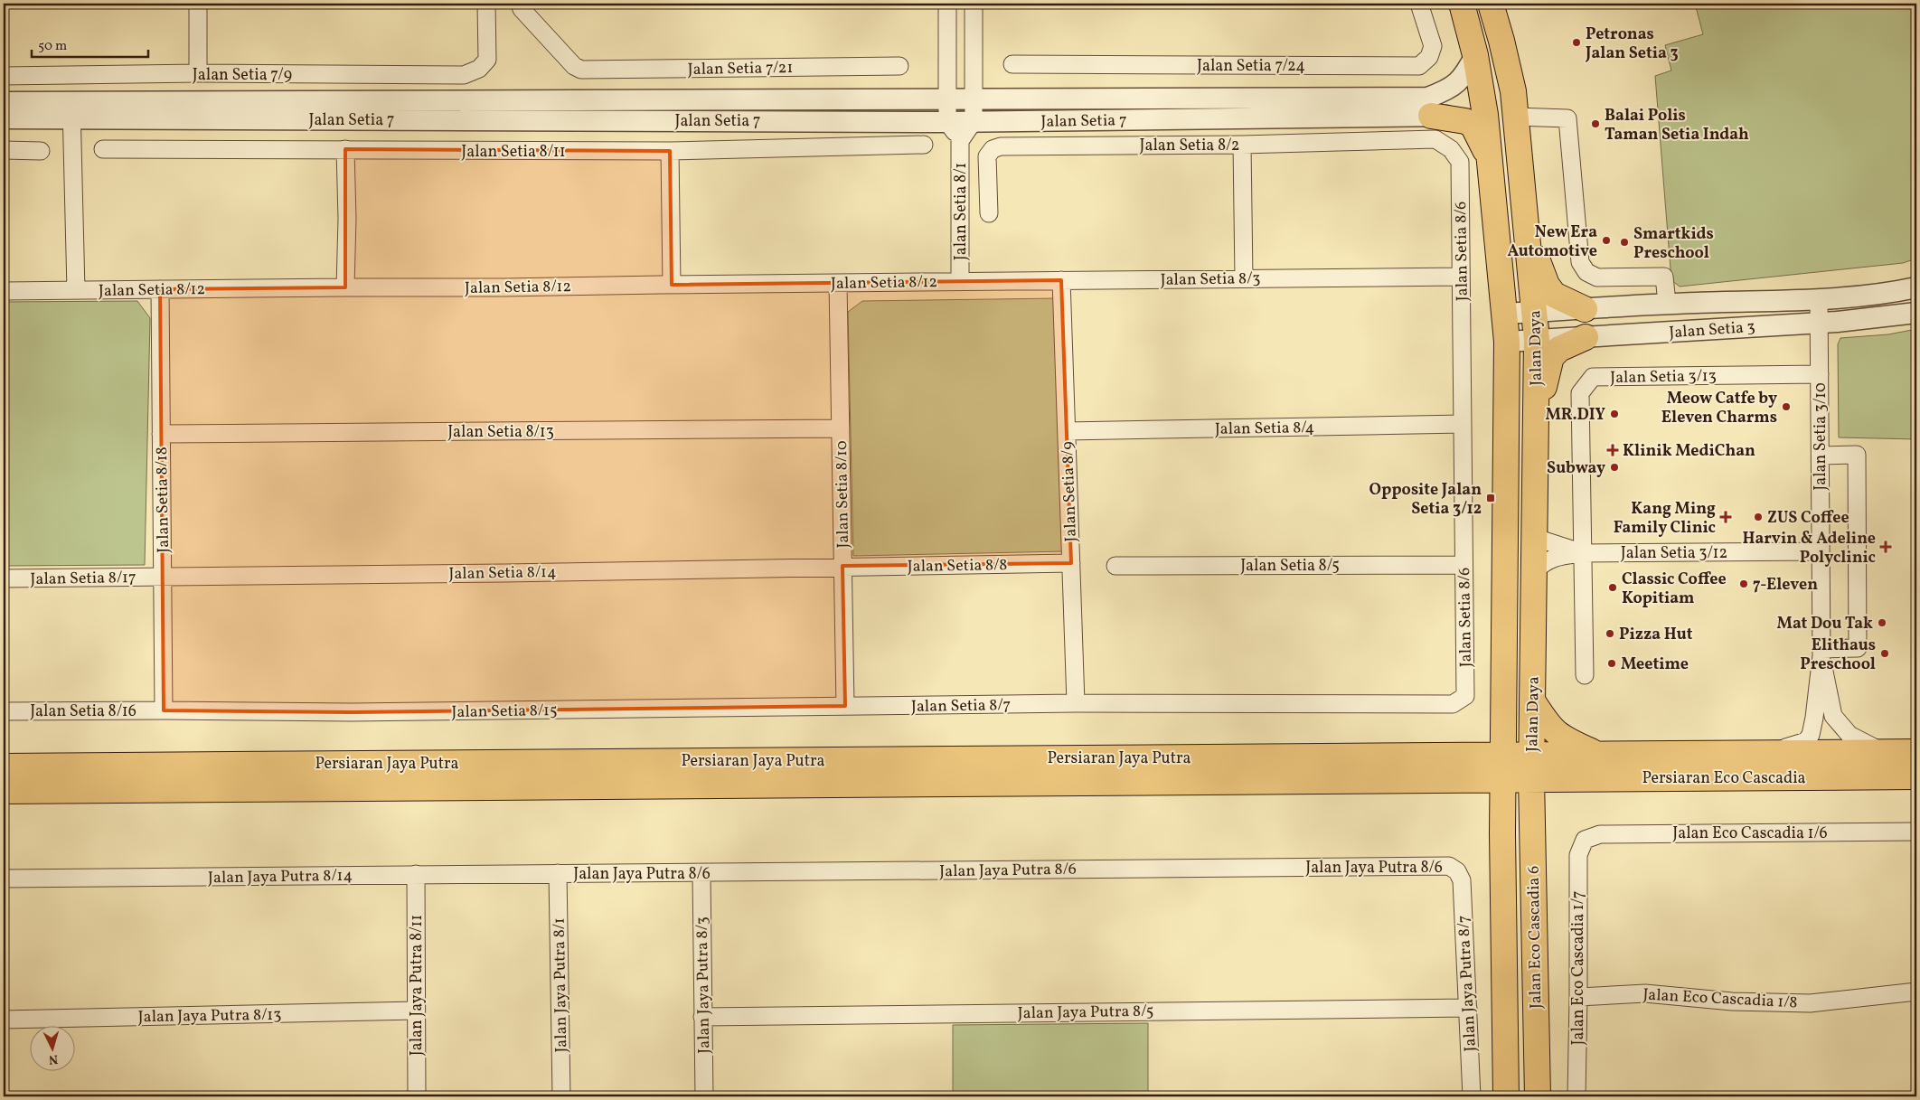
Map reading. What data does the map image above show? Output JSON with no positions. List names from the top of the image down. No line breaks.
{"streets":{"main road":["Jalan Daya","Persiaran Jaya Putra","Persiaran Eco Cascadia","Jalan Eco Cascadia 6"],"street":["Jalan Setia 7/24","Jalan Setia 7/21","Jalan Setia 7/9","Jalan Setia 7","Jalan Setia 8/2","Jalan Setia 8/11","Jalan Setia 8/1","Jalan Setia 8/6","Jalan Setia 8/3","Jalan Setia 8/12","Jalan Setia 3","Jalan Setia 3/13","Jalan Setia 8/4","Jalan Setia 8/13","Jalan Setia 3/10","Jalan Setia 8/9","Jalan Setia 8/10","Jalan Setia 8/18","Jalan Setia 3/12","Jalan Setia 8/8","Jalan Setia 8/5","Jalan Setia 8/14","Jalan Setia 8/17","Jalan Setia 8/7","Jalan Setia 8/16","Jalan Setia 8/15","Jalan Eco Cascadia 1/6","Jalan Jaya Putra 8/6","Jalan Jaya Putra 8/14","Jalan Eco Cascadia 1/7","Jalan Jaya Putra 8/7","Jalan Jaya Putra 8/11","Jalan Jaya Putra 8/1","Jalan Jaya Putra 8/3","Jalan Eco Cascadia 1/8","Jalan Jaya Putra 8/5","Jalan Jaya Putra 8/13"]},"crossings":[["Jalan Setia 7","Jalan Setia 8/1"],["Jalan Setia 8/2","Jalan Setia 8/6"],["Jalan Setia 8/1","Jalan Setia 8/3"],["Jalan Setia 8/1","Jalan Setia 8/12"],["Jalan Setia 8/6","Jalan Setia 8/3"],["Jalan Setia 8/6","Jalan Setia 8/4"],["Jalan Setia 8/6","Jalan Setia 8/9"],["Jalan Setia 8/6","Jalan Setia 8/5"],["Jalan Setia 8/6","Jalan Setia 8/7"],["Jalan Setia 8/3","Jalan Setia 8/12"],["Jalan Setia 8/3","Jalan Setia 8/9"],["Jalan Setia 8/12","Jalan Setia 8/10"],["Jalan Setia 8/12","Jalan Setia 8/18"],["Jalan Setia 3","Jalan Daya"],["Jalan Setia 3","Jalan Setia 3/10"],["Jalan Daya","Persiaran Jaya Putra"],["Jalan Daya","Persiaran Eco Cascadia"],["Jalan Daya","Jalan Eco Cascadia 6"],["Jalan Setia 3/13","Jalan Setia 3/10"],["Jalan Setia 3/13","Jalan Setia 3/12"],["Jalan Setia 8/4","Jalan Setia 8/9"],["Jalan Setia 8/13","Jalan Setia 8/10"],["Jalan Setia 8/13","Jalan Setia 8/18"],["Jalan Setia 3/10","Jalan Setia 3/12"],["Jalan Setia 8/9","Jalan Setia 8/8"],["Jalan Setia 8/9","Jalan Setia 8/7"],["Jalan Setia 8/10","Jalan Setia 8/8"],["Jalan Setia 8/10","Jalan Setia 8/14"],["Jalan Setia 8/10","Jalan Setia 8/7"],["Jalan Setia 8/10","Jalan Setia 8/15"],["Jalan Setia 8/18","Jalan Setia 8/14"],["Jalan Setia 8/18","Jalan Setia 8/17"],["Jalan Setia 8/18","Jalan Setia 8/16"],["Jalan Setia 8/18","Jalan Setia 8/15"],["Jalan Setia 8/8","Jalan Setia 8/14"],["Jalan Setia 8/14","Jalan Setia 8/17"],["Jalan Setia 8/7","Jalan Setia 8/15"],["Jalan Setia 8/16","Jalan Setia 8/15"],["Persiaran Jaya Putra","Persiaran Eco Cascadia"],["Persiaran Jaya Putra","Jalan Eco Cascadia 6"],["Persiaran Eco Cascadia","Jalan Eco Cascadia 6"],["Jalan Eco Cascadia 1/6","Jalan Eco Cascadia 1/7"],["Jalan Jaya Putra 8/6","Jalan Jaya Putra 8/14"],["Jalan Jaya Putra 8/6","Jalan Jaya Putra 8/7"],["Jalan Jaya Putra 8/6","Jalan Jaya Putra 8/1"],["Jalan Jaya Putra 8/6","Jalan Jaya Putra 8/3"],["Jalan Jaya Putra 8/14","Jalan Jaya Putra 8/11"],["Jalan Jaya Putra 8/14","Jalan Jaya Putra 8/1"],["Jalan Eco Cascadia 1/7","Jalan Eco Cascadia 1/8"],["Jalan Jaya Putra 8/7","Jalan Jaya Putra 8/5"],["Jalan Jaya Putra 8/11","Jalan Jaya Putra 8/13"],["Jalan Jaya Putra 8/3","Jalan Jaya Putra 8/5"]],"places":{"other":["Petronas Jalan Setia 3","Balai Polis Taman Setia Indah","New Era Automotive","Smartkids Preschool","Meow Catfe by Eleven Charms","MR.DIY","Subway","ZUS Coffee","7-Eleven","Classic Coffee Kopitiam","Mat Dou Tak","Pizza Hut","Elithaus Preschool","Meetime"],"health":["Klinik MediChan","Kang Ming Family Clinic","Harvin & Adeline Polyclinic"],"transit":["Opposite Jalan Setia 3/12"]},"scale_bar":"50 m","north":"bottom"}
